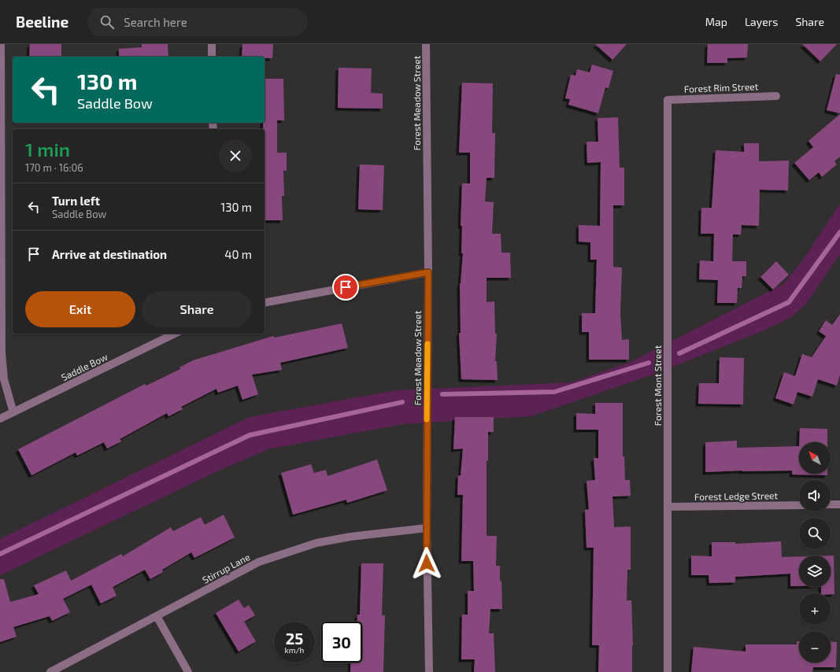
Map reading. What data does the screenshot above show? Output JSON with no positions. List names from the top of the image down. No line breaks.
{"streets":{"street":["Forest Rim Street","Forest Meadow Street","Saddle Bow","Forest Mont Street","Forest Ledge Street","Stirrup Lane"]},"crossings":[["Forest Rim Street","Forest Mont Street"],["Forest Meadow Street","Stirrup Lane"],["Forest Mont Street","Forest Ledge Street"]],"north":"top left","page":{"header":"Beeline","search":"Search here","nav":["Map","Layers","Share"],"turn":["130 m","Saddle Bow"],"heading":["1 min","170 m · 16:06"],"list":[{"name":"Turn left","note":"Saddle Bow","value":"130 m"},{"name":"Arrive at destination","value":"40 m"}],"buttons":["Exit","Share"],"map_buttons":["+","−"],"speed":"25 km/h","limit":"30"}}
